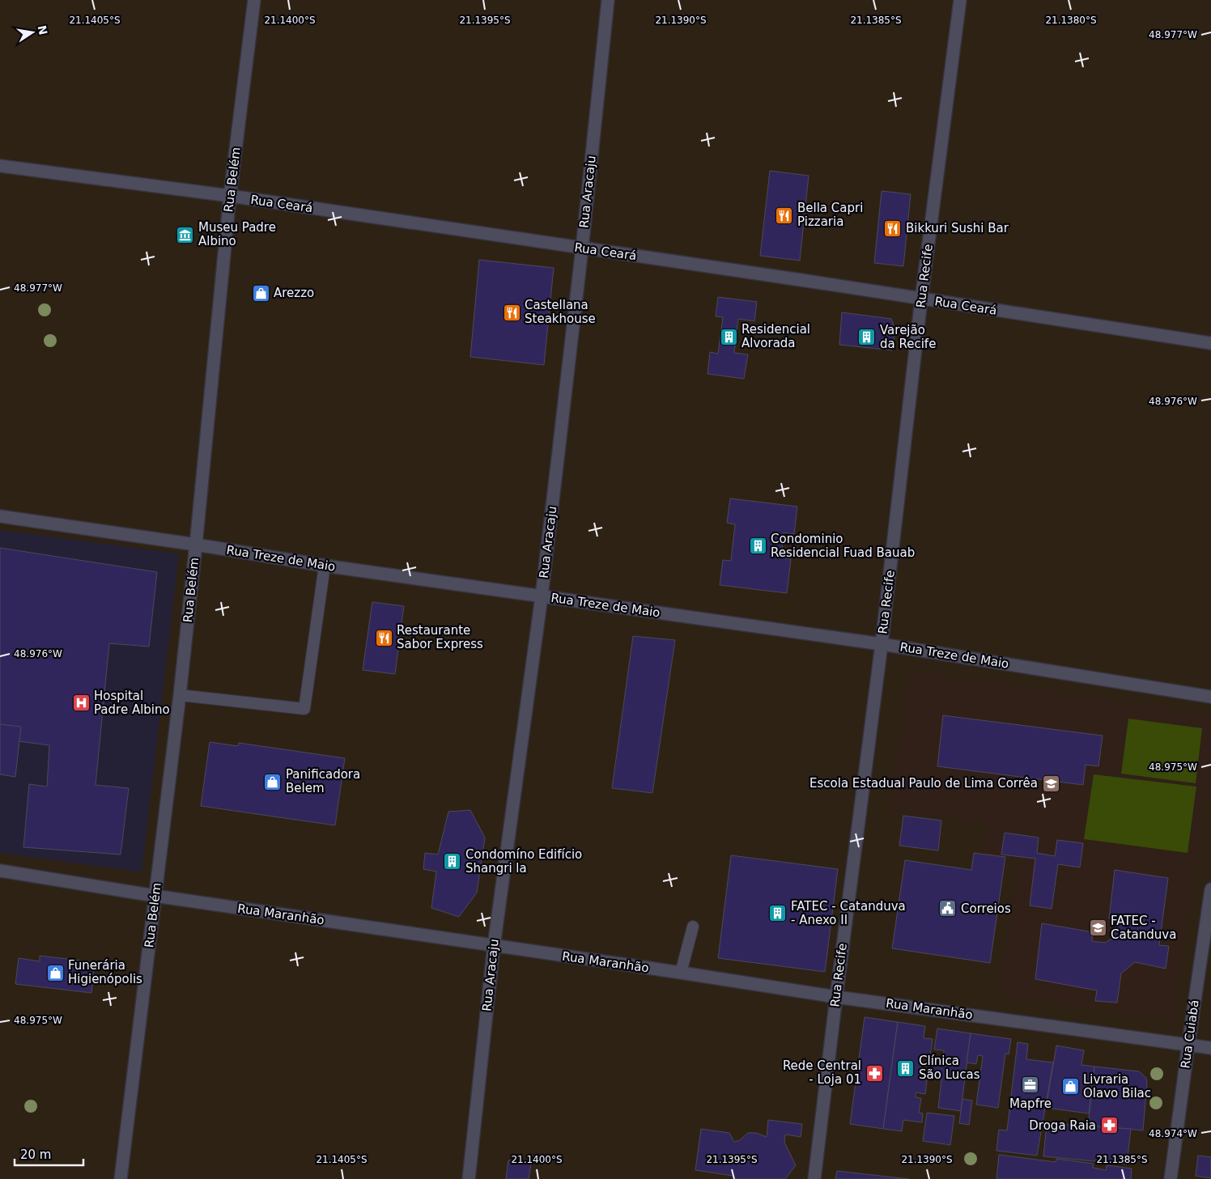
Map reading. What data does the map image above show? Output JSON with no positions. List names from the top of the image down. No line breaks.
{"streets":{"street":["Rua Belém","Rua Aracaju","Rua Ceará","Rua Recife","Rua Treze de Maio","Rua Maranhão","Rua Cuiabá"]},"crossings":[["Rua Belém","Rua Ceará"],["Rua Belém","Rua Treze de Maio"],["Rua Belém","Rua Maranhão"],["Rua Aracaju","Rua Ceará"],["Rua Aracaju","Rua Treze de Maio"],["Rua Aracaju","Rua Maranhão"],["Rua Ceará","Rua Recife"],["Rua Recife","Rua Treze de Maio"],["Rua Recife","Rua Maranhão"],["Rua Maranhão","Rua Cuiabá"]],"places":{"restaurant":["Bella Capri Pizzaria","Bikkuri Sushi Bar","Castellana Steakhouse","Restaurante Sabor Express"],"museum":["Museu Padre Albino"],"shop":["Arezzo","Panificadora Belem","Funerária Higienópolis","Livraria Olavo Bilac"],"building":["Residencial Alvorada","Varejão da Recife","Condominio Residencial Fuad Bauab","Condomíno Edifício Shangri la","FATEC - Catanduva - Anexo II","Clínica São Lucas"],"hospital":["Hospital Padre Albino"],"school or university":["Escola Estadual Paulo de Lima Corrêa","FATEC - Catanduva"],"public building":["Correios"],"pharmacy":["Rede Central - Loja 01","Droga Raia"],"office":["Mapfre"]},"scale_bar":"20 m","north":"right","coordinates":["21.1405°S","21.1400°S","21.1395°S","21.1390°S","21.1385°S","21.1380°S","48.977°W","48.976°W","48.975°W","48.974°W"]}
